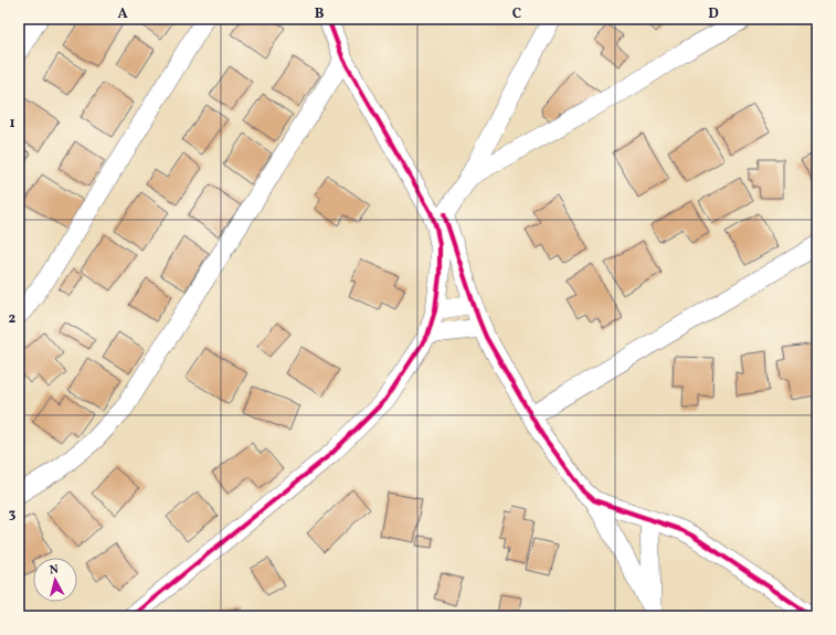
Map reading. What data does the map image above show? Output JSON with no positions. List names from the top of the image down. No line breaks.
{"north":"top","grid":{"columns":["A","B","C","D"],"rows":["1","2","3"]}}
